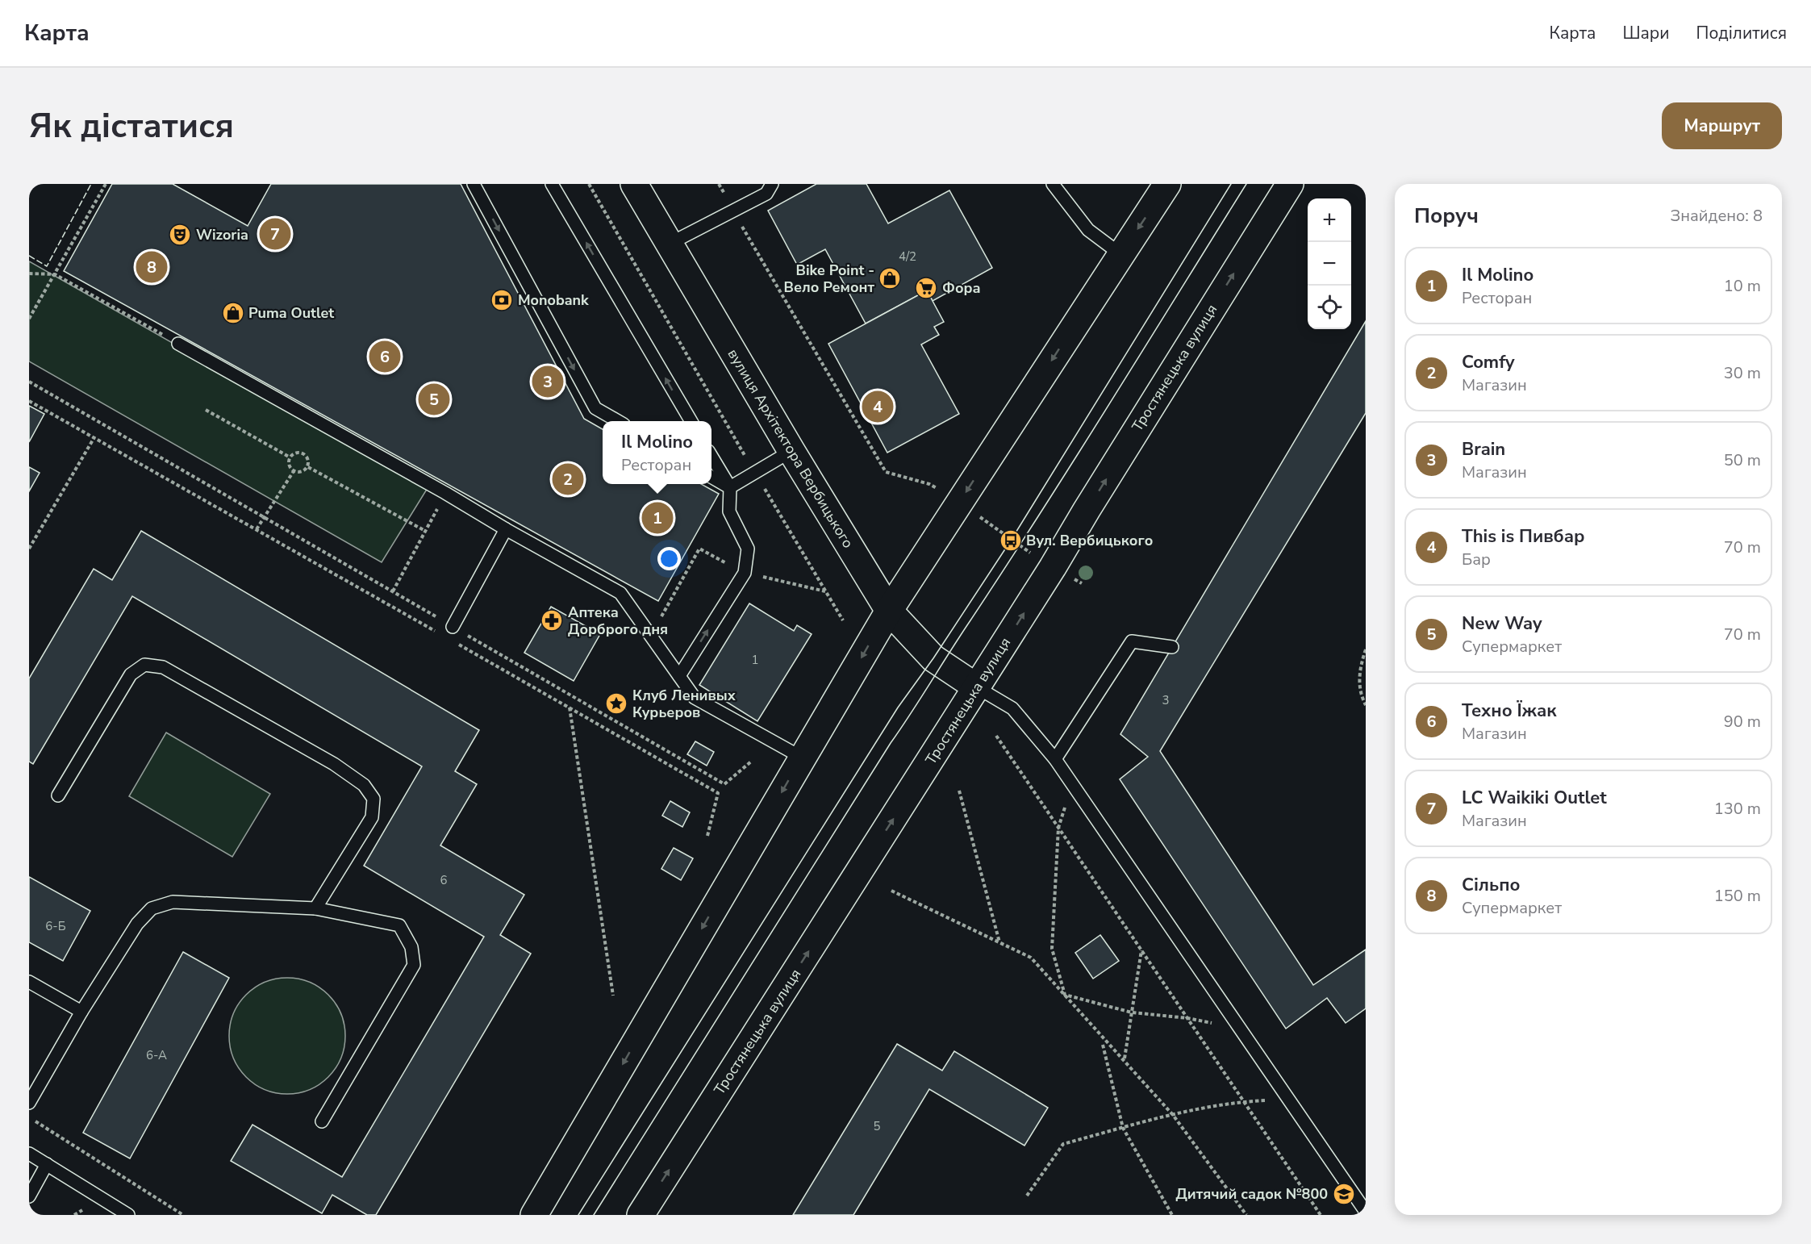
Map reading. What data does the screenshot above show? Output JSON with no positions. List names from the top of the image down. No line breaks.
{"streets":{"main road":["Тростянецька вулиця","вулиця Архітектора Вербицького"]},"crossings":[["Тростянецька вулиця","вулиця Архітектора Вербицького"]],"places":{"theatre":["Wizoria"],"shop":["Bike Point - Вело Ремонт","Puma Outlet"],"supermarket":["Фора"],"bank":["Monobank"],"bus stop":["Вул. Вербицького"],"pharmacy":["Аптека Дорброго дня"],"place":["Клуб Ленивых Курьеров"],"school or university":["Дитячий садок №800"]},"house_numbers":["4/2","1","3","6","6-Б","6-А","5"],"page":{"header":"Карта","nav":["Карта","Шари","Поділитися"],"buttons":"Маршрут","title":"Як дістатися","heading":["Поруч","Знайдено: 8"],"map_buttons":["+","−"],"pins":["7","8","6","3","5","4","2","1"],"list":[{"mark":"1","name":"Il Molino","note":"Ресторан","value":"10 m"},{"mark":"2","name":"Comfy","note":"Магазин","value":"30 m"},{"mark":"3","name":"Brain","note":"Магазин","value":"50 m"},{"mark":"4","name":"This is Пивбар","note":"Бар","value":"70 m"},{"mark":"5","name":"New Way","note":"Супермаркет","value":"70 m"},{"mark":"6","name":"Техно Їжак","note":"Магазин","value":"90 m"},{"mark":"7","name":"LC Waikiki Outlet","note":"Магазин","value":"130 m"},{"mark":"8","name":"Сільпо","note":"Супермаркет","value":"150 m"}],"popup":["Il Molino","Ресторан"]}}
